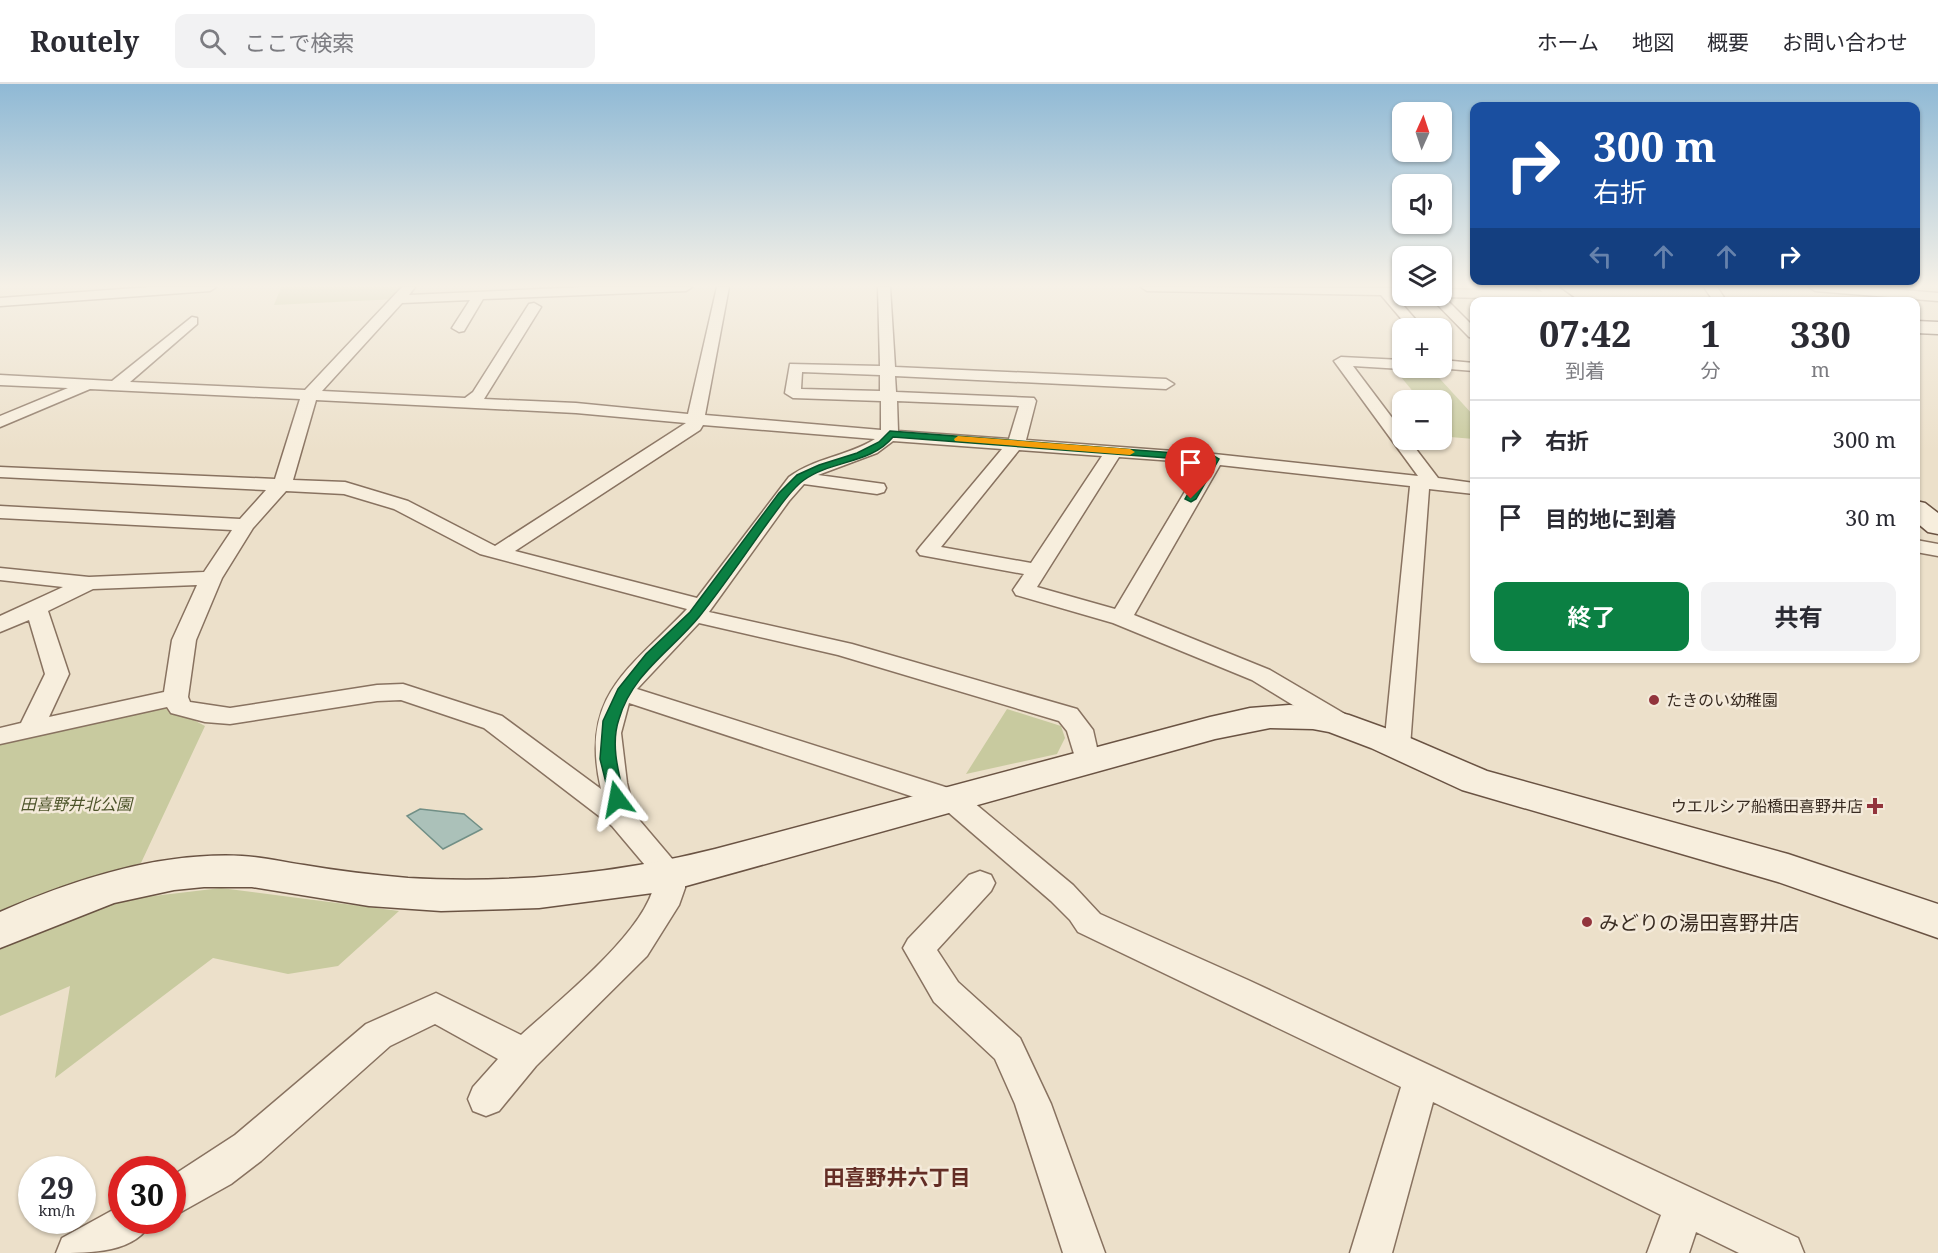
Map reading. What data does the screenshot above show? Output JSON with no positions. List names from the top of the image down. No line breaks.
{"districts":["田喜野井六丁目"],"parks":["田喜野井北公園"],"places":{"other":["たきのい幼稚園","みどりの湯田喜野井店"],"health":["ウエルシア船橋田喜野井店"]},"north":"top","page":{"header":"Routely","search":"ここで検索","nav":["ホーム","地図","概要","お問い合わせ"],"map_buttons":["+","−"],"turn":["300 m","右折"],"eta":["07:42","到着","1","分","330","m"],"list":[{"name":"右折","value":"300 m"},{"name":"目的地に到着","value":"30 m"}],"buttons":["終了","共有"],"speed":"29 km/h","limit":"30"}}
